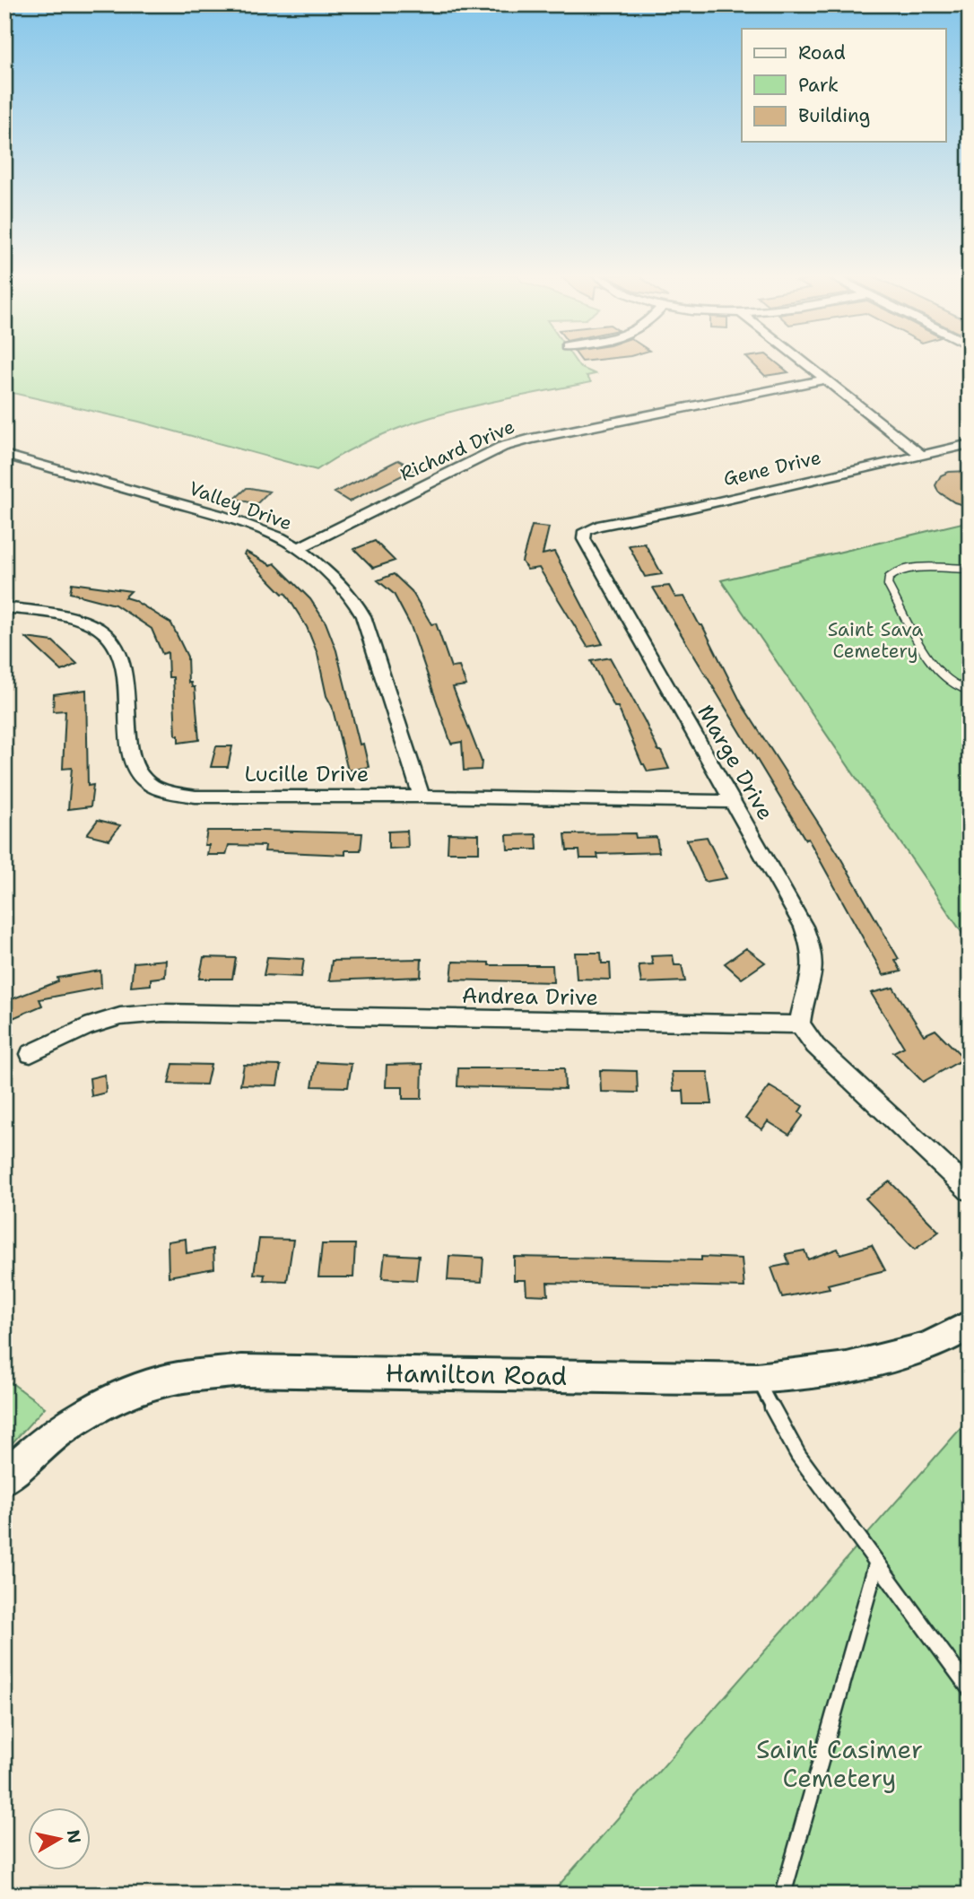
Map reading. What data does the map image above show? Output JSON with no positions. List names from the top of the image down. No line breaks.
{"streets":{"street":["Richard Drive","Gene Drive","Valley Drive","Marge Drive","Lucille Drive","Andrea Drive","Hamilton Road"]},"crossings":[["Richard Drive","Valley Drive"],["Gene Drive","Marge Drive"],["Valley Drive","Lucille Drive"],["Marge Drive","Lucille Drive"],["Marge Drive","Andrea Drive"]],"parks":["Saint Sava Cemetery","Saint Casimer Cemetery"],"legend":["Road","Park","Building"],"north":"right"}
